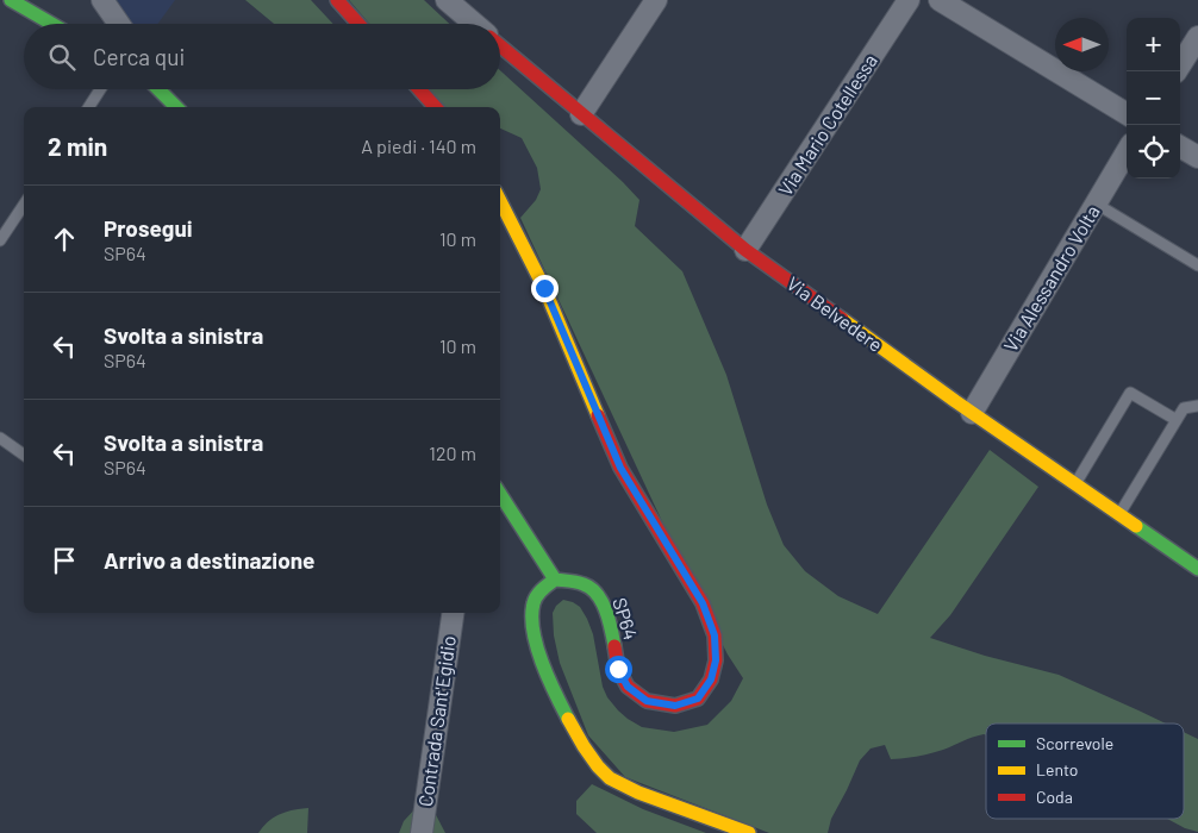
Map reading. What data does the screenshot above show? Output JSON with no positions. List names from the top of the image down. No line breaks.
{"streets":{"street":["Via Mario Cotellessa","Via Alessandro Volta","Via Belvedere","SP64","Contrada Sant'Egidio"]},"crossings":[["Via Mario Cotellessa","Via Belvedere"],["Via Alessandro Volta","Via Belvedere"]],"legend":["Scorrevole","Lento","Coda"],"north":"left","page":{"map_buttons":["+","−"],"search":"Cerca qui","heading":["2 min","A piedi · 140 m"],"list":[["Prosegui","SP64","10 m"],["Svolta a sinistra","SP64","10 m"],["Svolta a sinistra","SP64","120 m"],"Arrivo a destinazione"]}}
